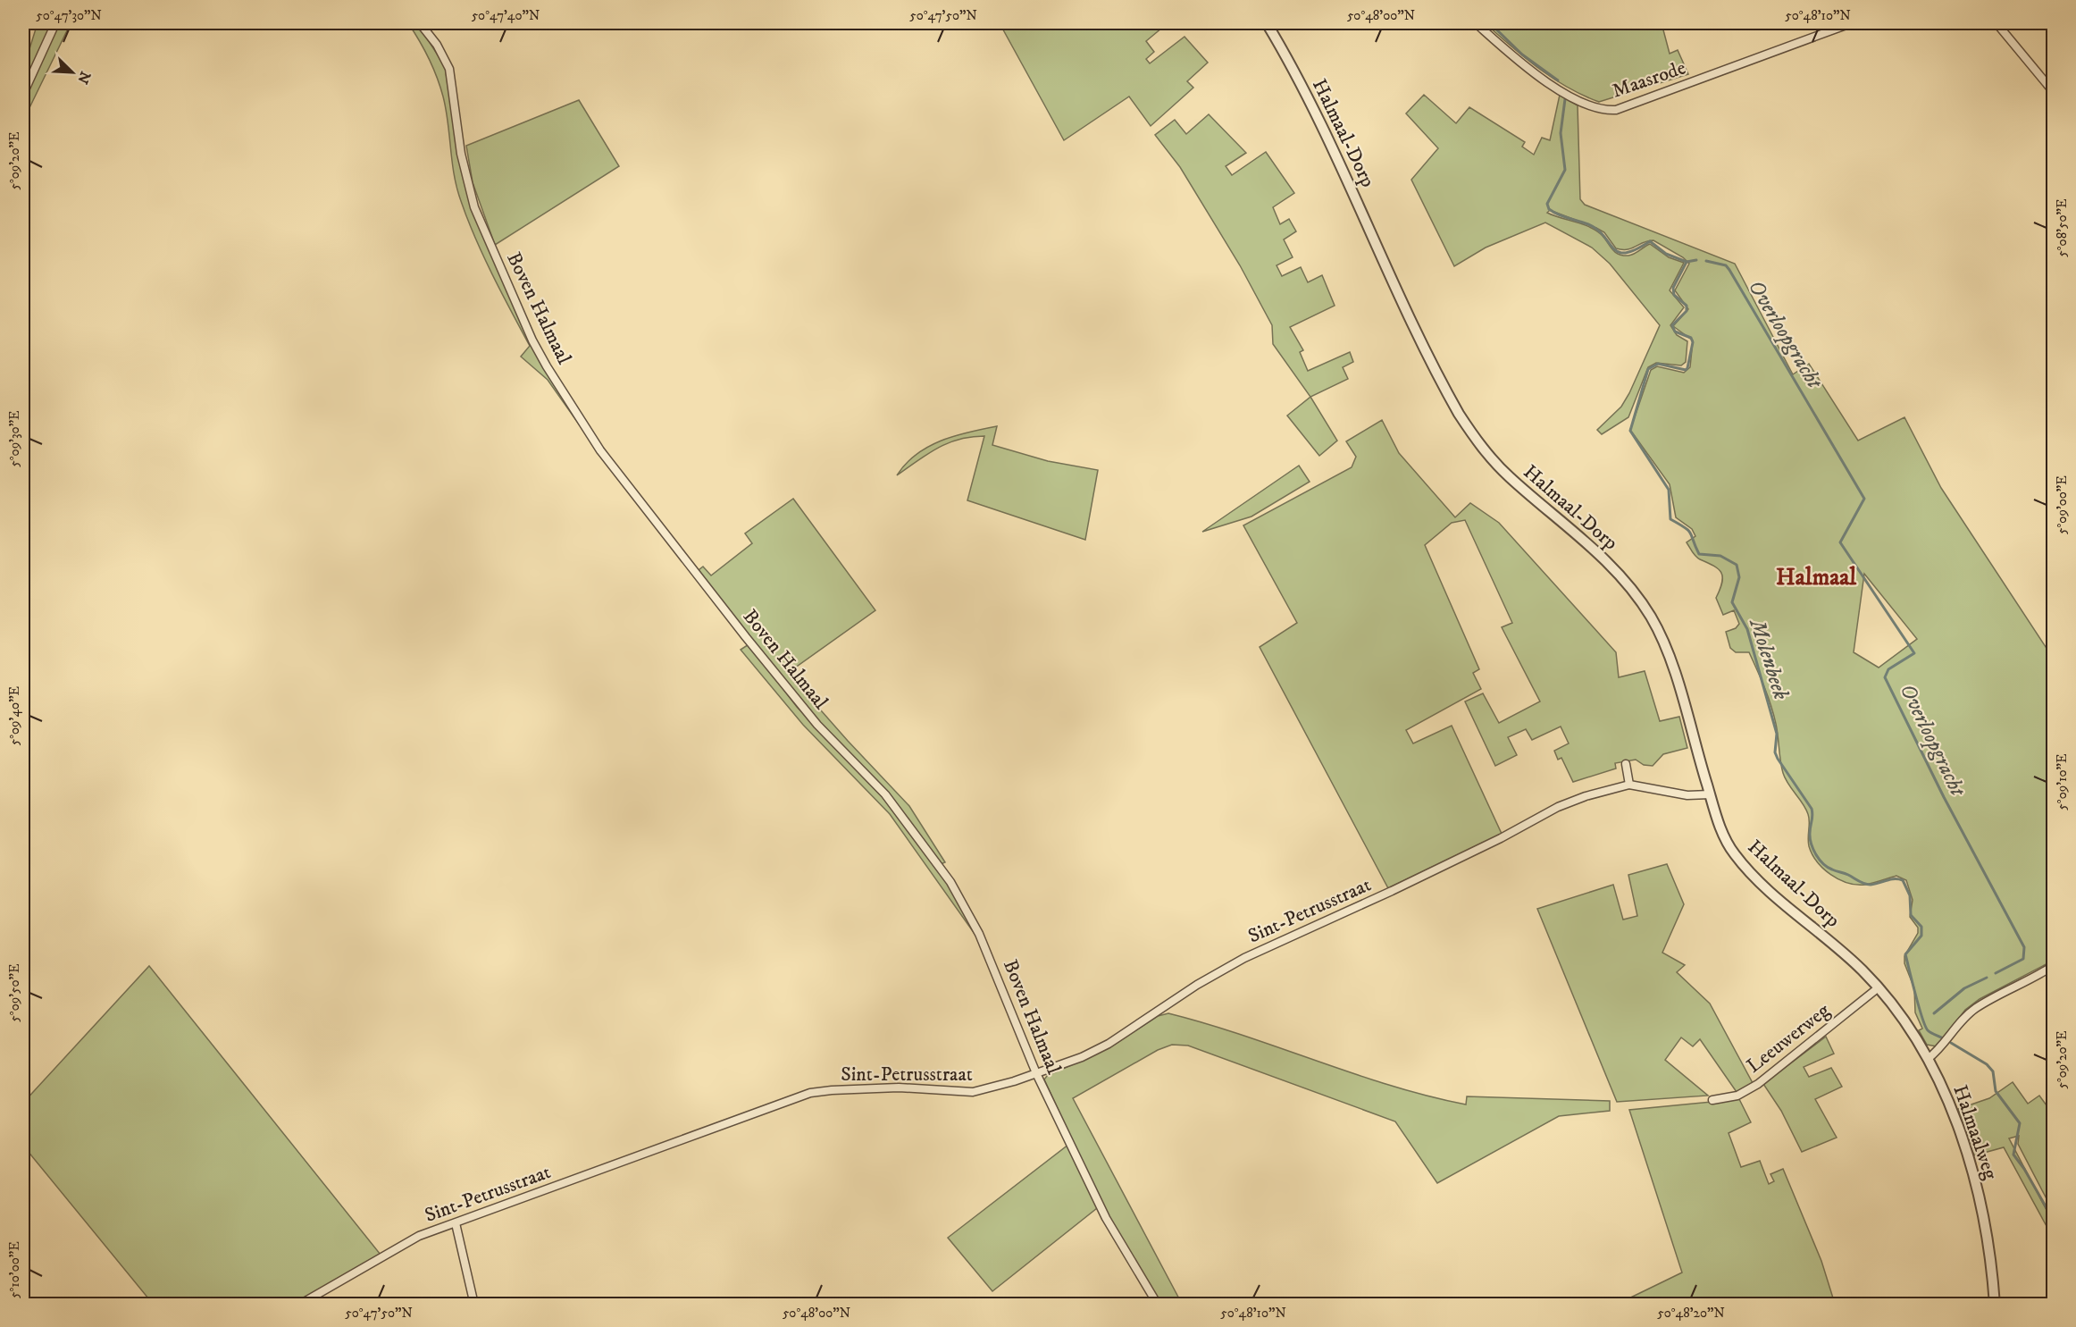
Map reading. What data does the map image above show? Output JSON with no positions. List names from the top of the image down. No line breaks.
{"streets":{"street":["Maasrode","Halmaal-Dorp","Boven Halmaal","Sint-Petrusstraat","Leeuwerweg","Halmaalweg"]},"crossings":[["Halmaal-Dorp","Sint-Petrusstraat"],["Halmaal-Dorp","Leeuwerweg"],["Halmaal-Dorp","Halmaalweg"],["Boven Halmaal","Sint-Petrusstraat"],["Leeuwerweg","Halmaalweg"]],"districts":["Halmaal"],"water":["Overloopgracht","Molenbeek"],"north":"bottom right","coordinates":["50°47'30\"N","50°47'40\"N","50°47'50\"N","50°48'00\"N","50°48'10\"N","5°09'20\"E","5°08'50\"E","5°09'30\"E","5°09'00\"E","5°09'40\"E","5°09'10\"E","5°09'50\"E","5°10'00\"E","50°48'20\"N"]}
